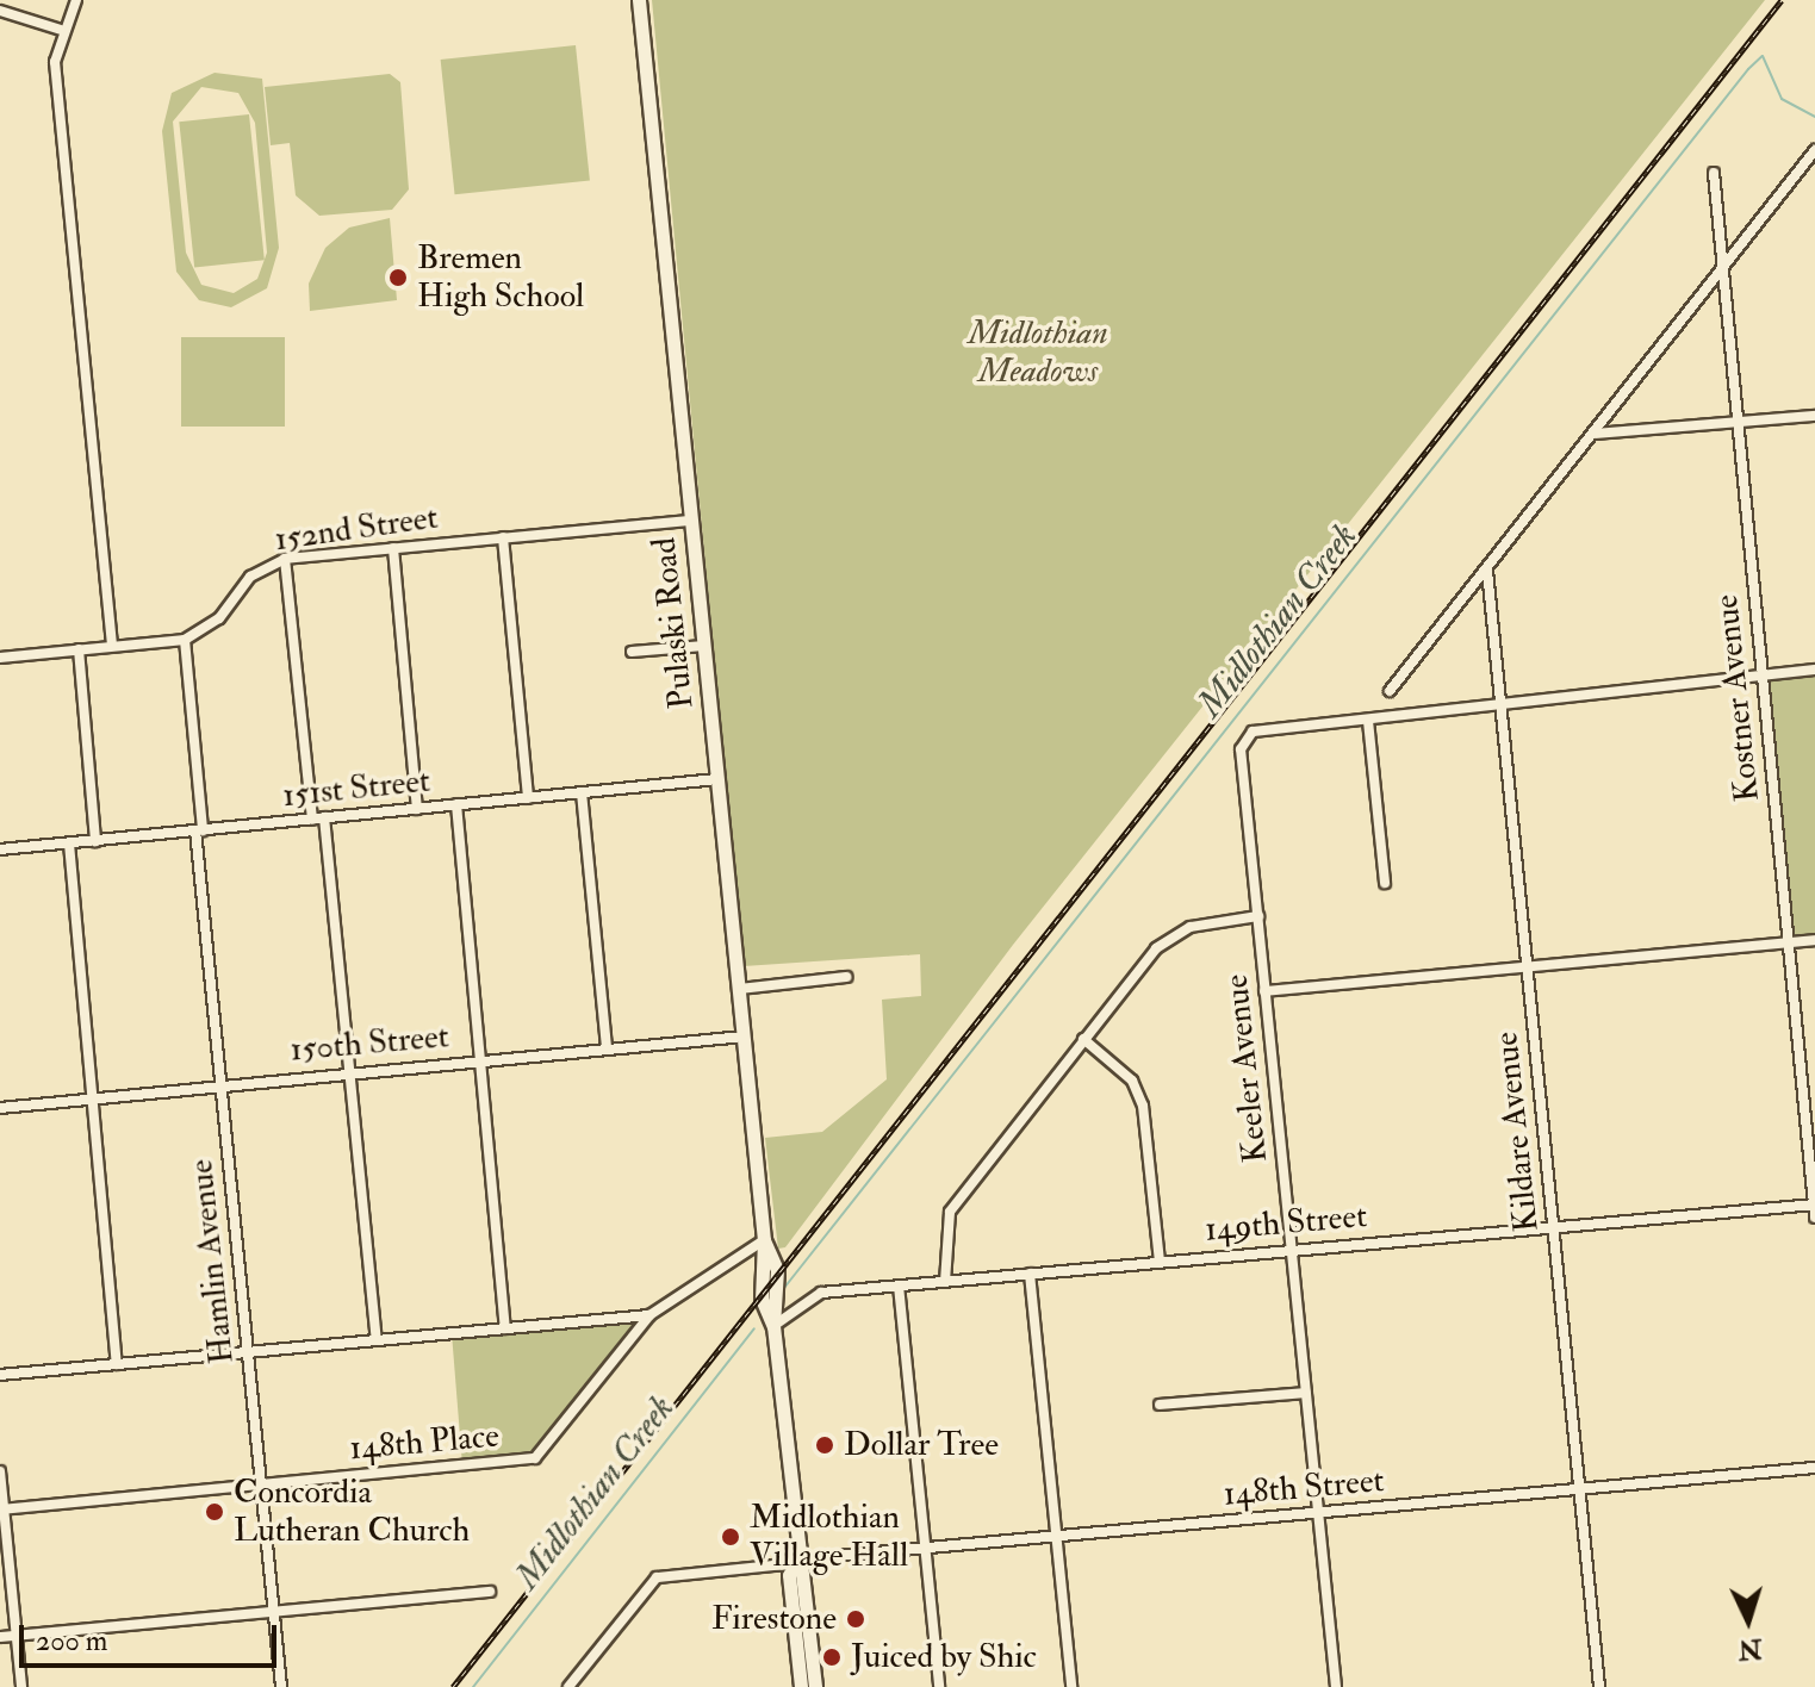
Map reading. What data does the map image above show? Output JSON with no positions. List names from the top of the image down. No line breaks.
{"streets":{"main road":["Pulaski Road"],"street":["152nd Street","Kostner Avenue","151st Street","150th Street","Keeler Avenue","Kildare Avenue","149th Street","Hamlin Avenue","148th Place","148th Street"]},"crossings":[["152nd Street","Pulaski Road"],["152nd Street","Hamlin Avenue"],["Pulaski Road","151st Street"],["Pulaski Road","150th Street"],["Pulaski Road","149th Street"],["Pulaski Road","148th Place"],["Pulaski Road","148th Street"],["Kostner Avenue","149th Street"],["151st Street","Hamlin Avenue"],["150th Street","Hamlin Avenue"],["Keeler Avenue","149th Street"],["Keeler Avenue","148th Street"],["Kildare Avenue","149th Street"],["Kildare Avenue","148th Street"],["Hamlin Avenue","148th Place"]],"water":["Midlothian Creek"],"parks":["Midlothian Meadows"],"places":["Bremen High School","Dollar Tree","Concordia Lutheran Church","Midlothian Village Hall","Firestone","Juiced by Shic"],"scale_bar":"200 m","north":"bottom"}
